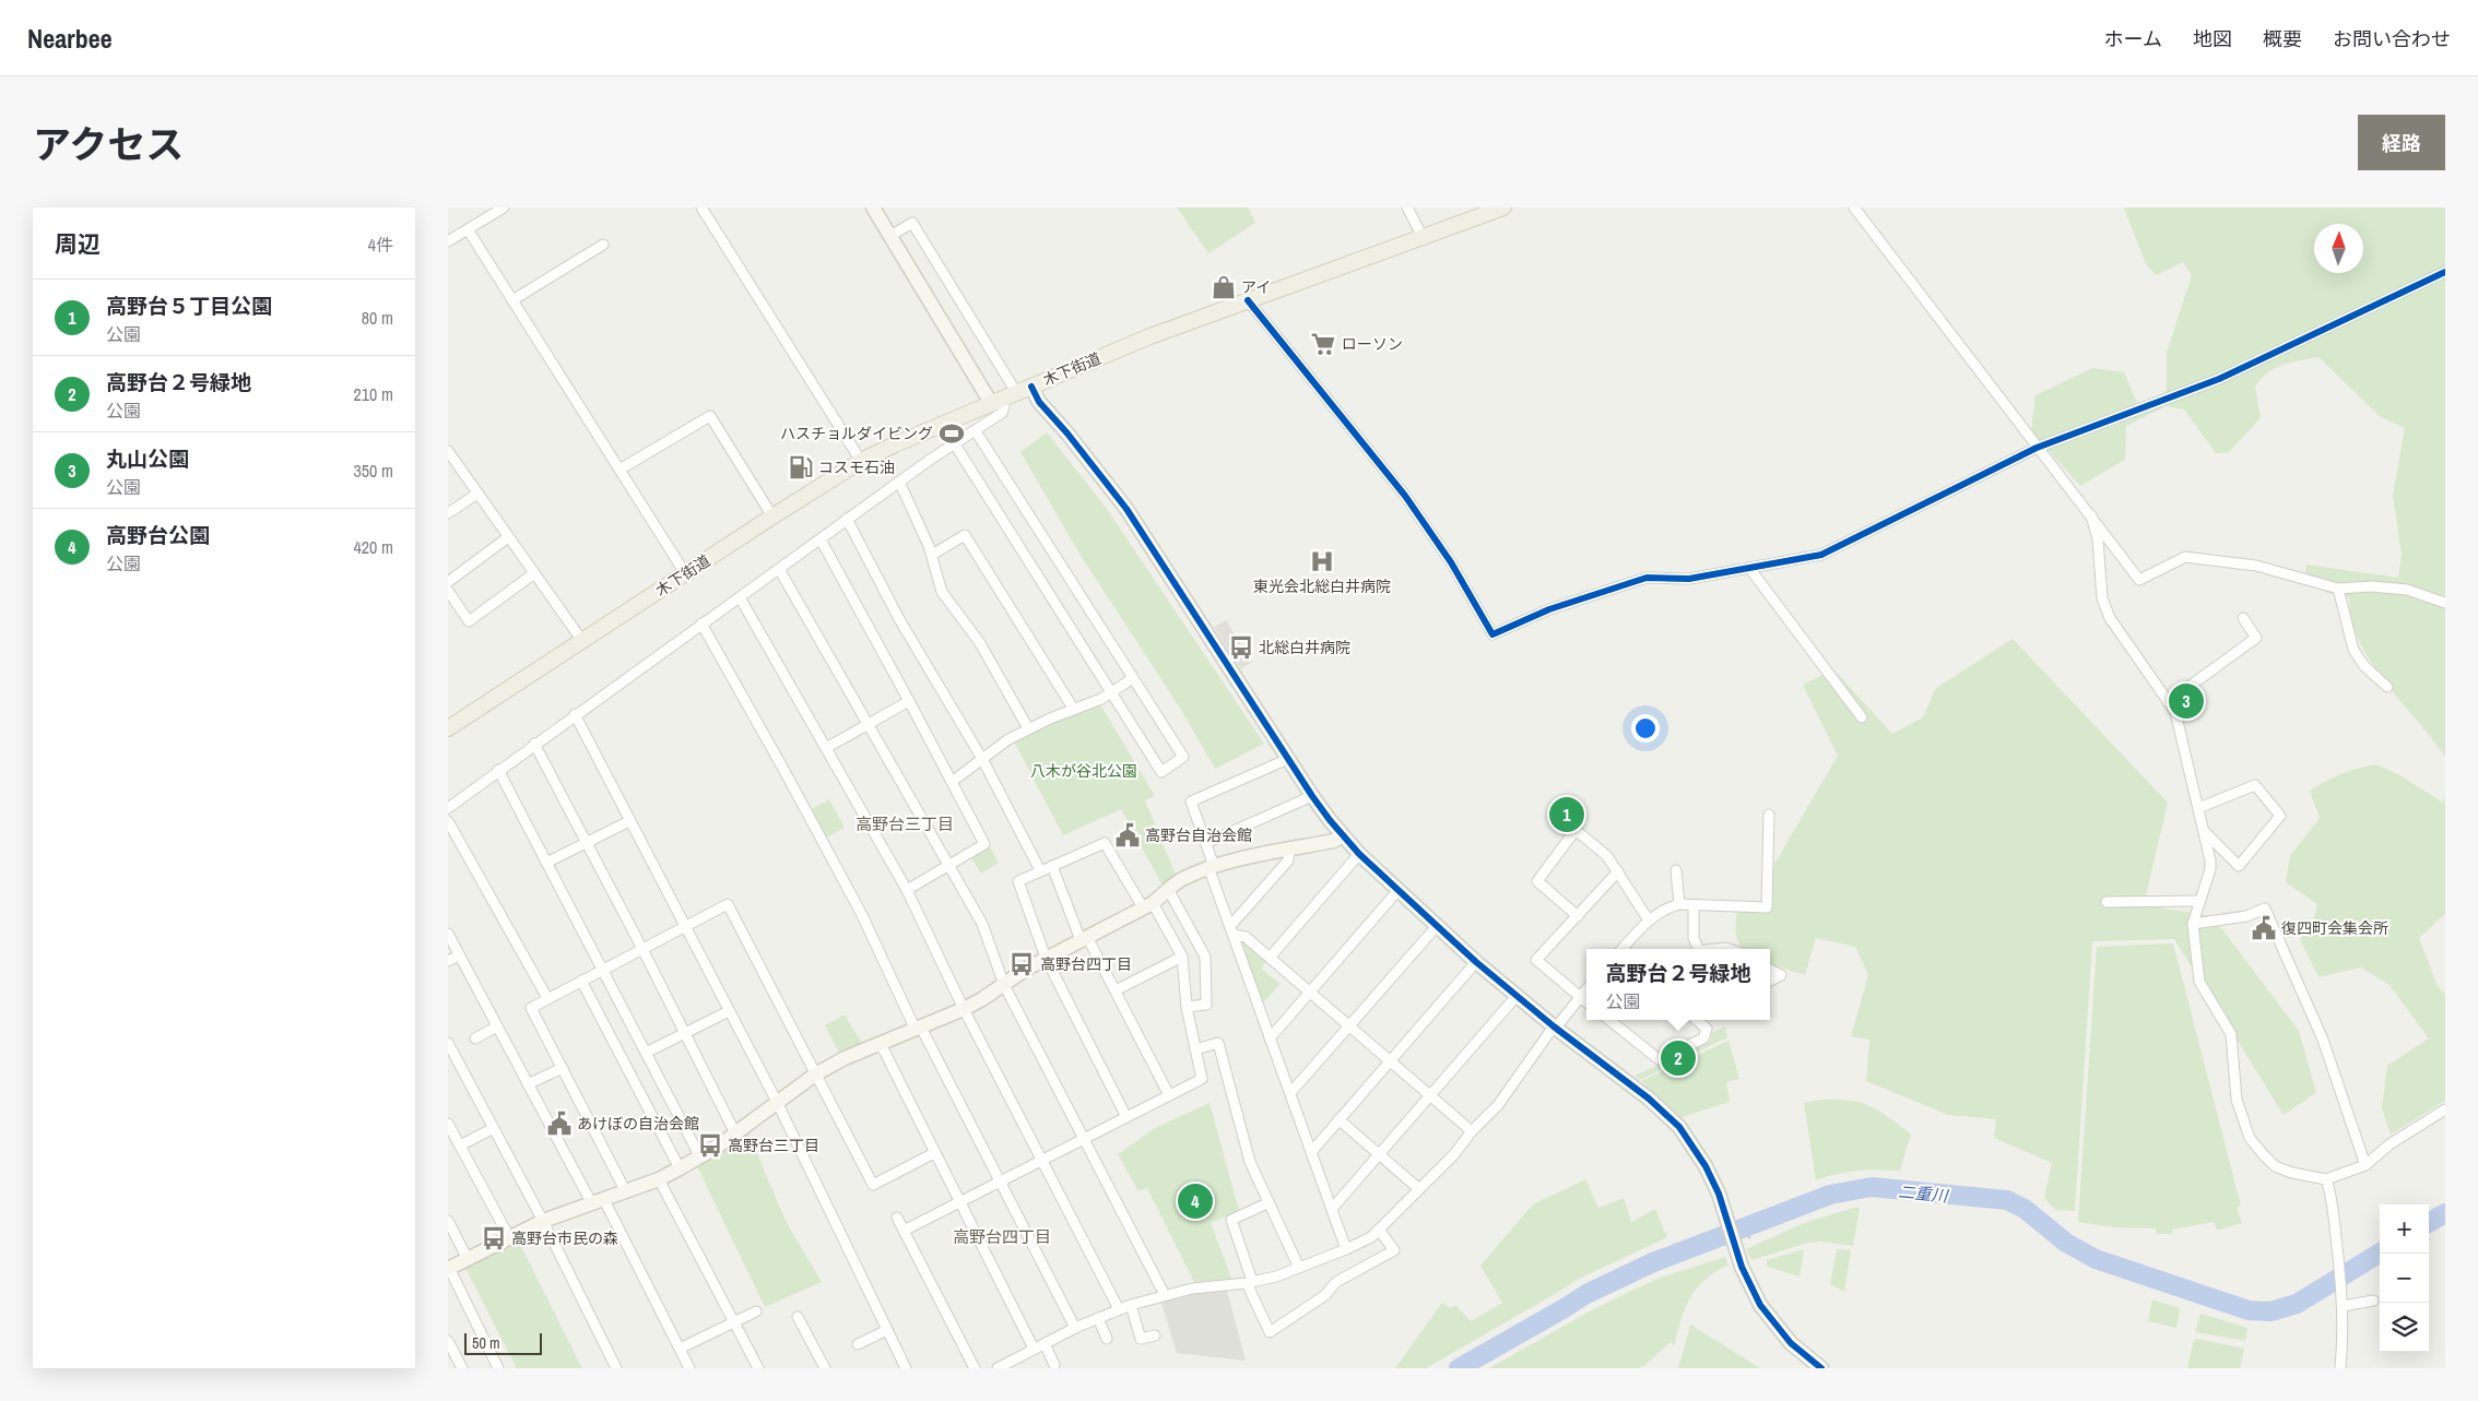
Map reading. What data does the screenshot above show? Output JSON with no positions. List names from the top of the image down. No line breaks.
{"streets":{"main road":["木下街道"]},"districts":["高野台三丁目","高野台四丁目"],"water":["二重川"],"parks":["八木が谷北公園"],"places":{"shop":["アイ"],"supermarket":["ローソン"],"sports":["ハスチョルダイビング"],"fuel station":["コスモ石油"],"hospital":["東光会北総白井病院"],"bus stop":["北総白井病院","高野台四丁目","高野台三丁目","高野台市民の森"],"public building":["高野台自治会館","復四町会集会所","あけぼの自治会館"]},"scale_bar":"50 m","north":"top","page":{"header":"Nearbee","nav":["ホーム","地図","概要","お問い合わせ"],"title":"アクセス","buttons":"経路","heading":["周辺","4件"],"list":[{"mark":"1","name":"高野台５丁目公園","note":"公園","value":"80 m"},{"mark":"2","name":"高野台２号緑地","note":"公園","value":"210 m"},{"mark":"3","name":"丸山公園","note":"公園","value":"350 m"},{"mark":"4","name":"高野台公園","note":"公園","value":"420 m"}],"pins":["3","1","2","4"],"popup":["高野台２号緑地","公園"],"map_buttons":["+","−"],"scale":"50 m"}}
